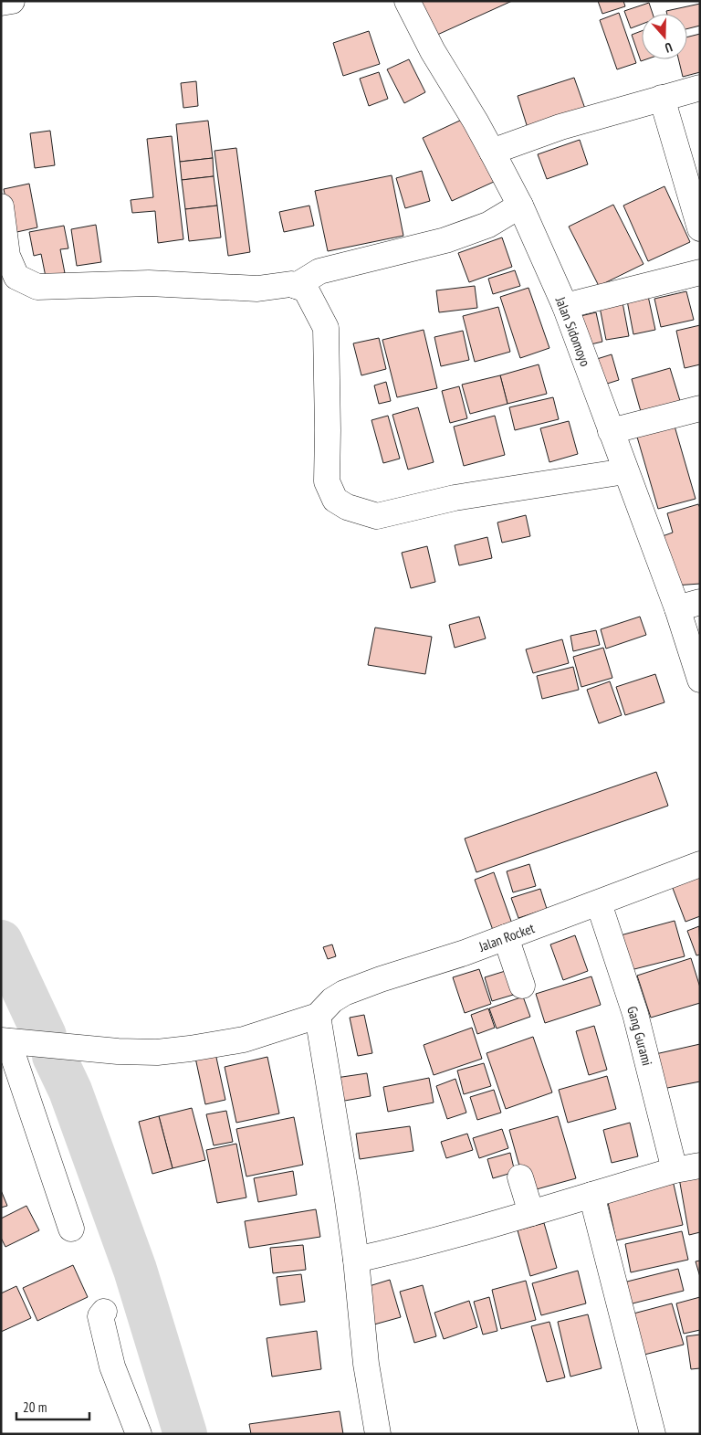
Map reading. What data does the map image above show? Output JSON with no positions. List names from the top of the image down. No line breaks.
{"streets":{"street":["Jalan Sidomoyo","Jalan Rocket","Gang Gurami"]},"crossings":[["Jalan Rocket","Gang Gurami"]],"scale_bar":"20 m","north":"bottom"}
